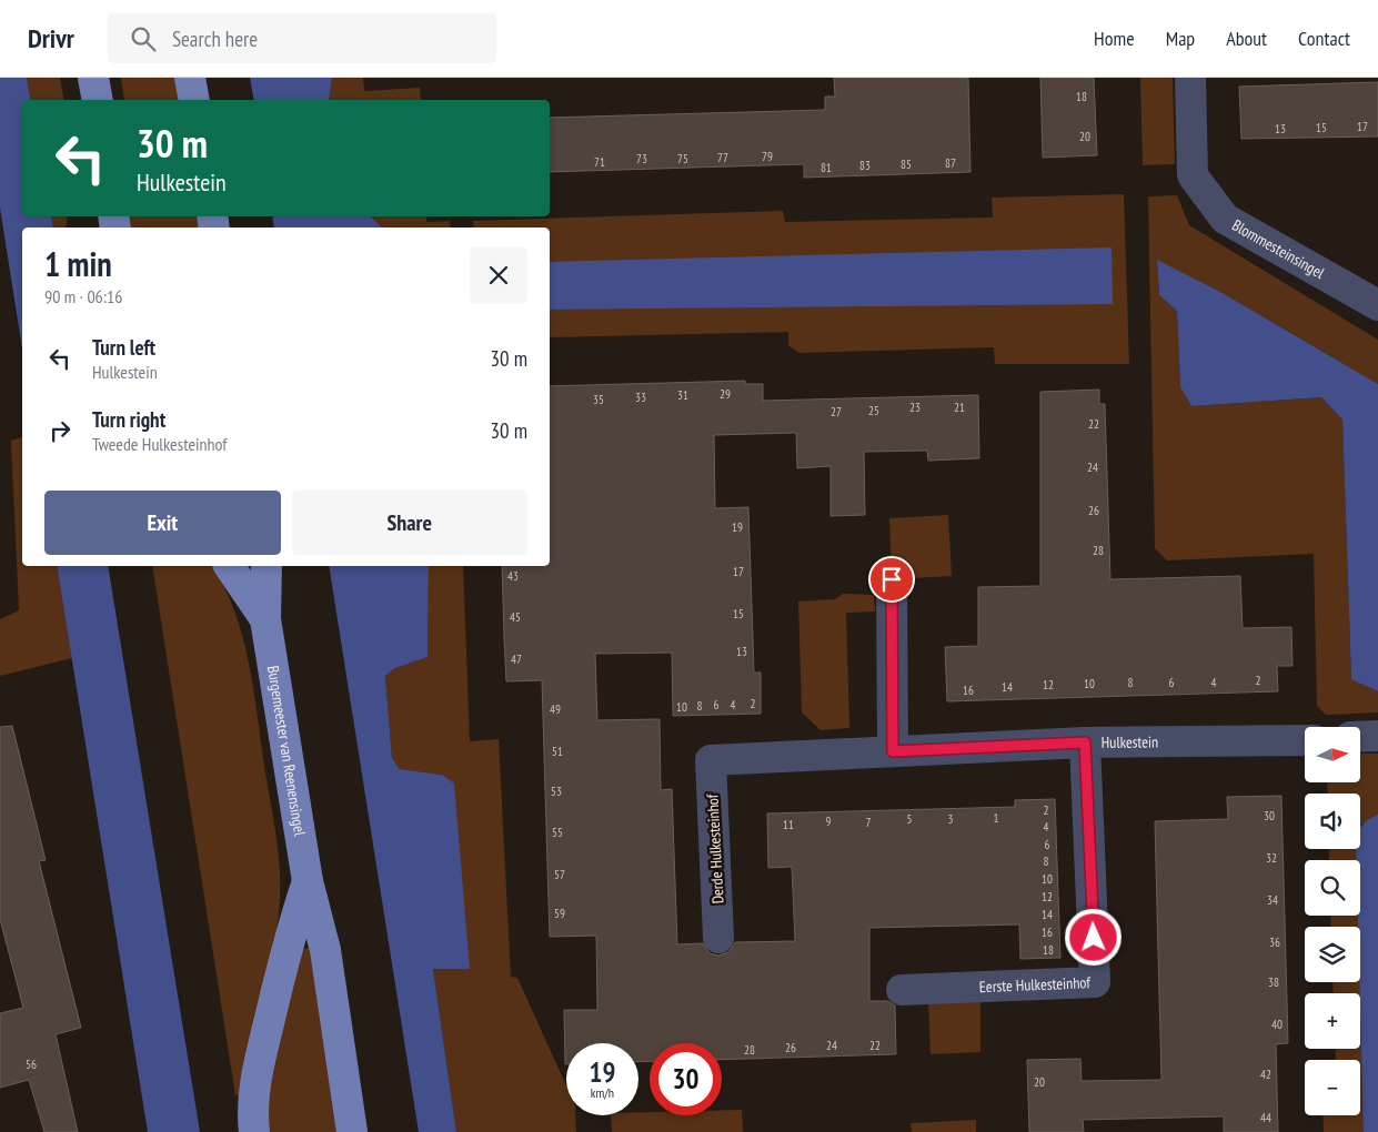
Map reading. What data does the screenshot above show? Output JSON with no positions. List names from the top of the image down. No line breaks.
{"streets":{"main road":["Burgemeester van Reenensingel"],"street":["Blommesteinsingel","Hulkestein","Derde Hulkesteinhof","Eerste Hulkesteinhof"]},"crossings":[["Hulkestein","Derde Hulkesteinhof"],["Hulkestein","Eerste Hulkesteinhof"]],"house_numbers":["18","17","15","13","20","79","77","73","75","71","87","85","83","81","29","31","33","35","23","21","25","27","22","24","26","19","28","17","43","15","45","13","47","2","8","6","4","10","12","14","16","2","6","4","8","10","49","51","53","2","30","1","5","3","9","7","11","4","55","6","32","8","57","10","12","34","59","14","16","36","18","38","40","24","22","26","28","56","42","20","44"],"north":"right","page":{"header":"Drivr","search":"Search here","nav":["Home","Map","About","Contact"],"turn":["30 m","Hulkestein"],"heading":["1 min","90 m · 06:16"],"list":[{"name":"Turn left","note":"Hulkestein","value":"30 m"},{"name":"Turn right","note":"Tweede Hulkesteinhof","value":"30 m"}],"buttons":["Exit","Share"],"map_buttons":["+","−"],"speed":"19 km/h","limit":"30"}}
